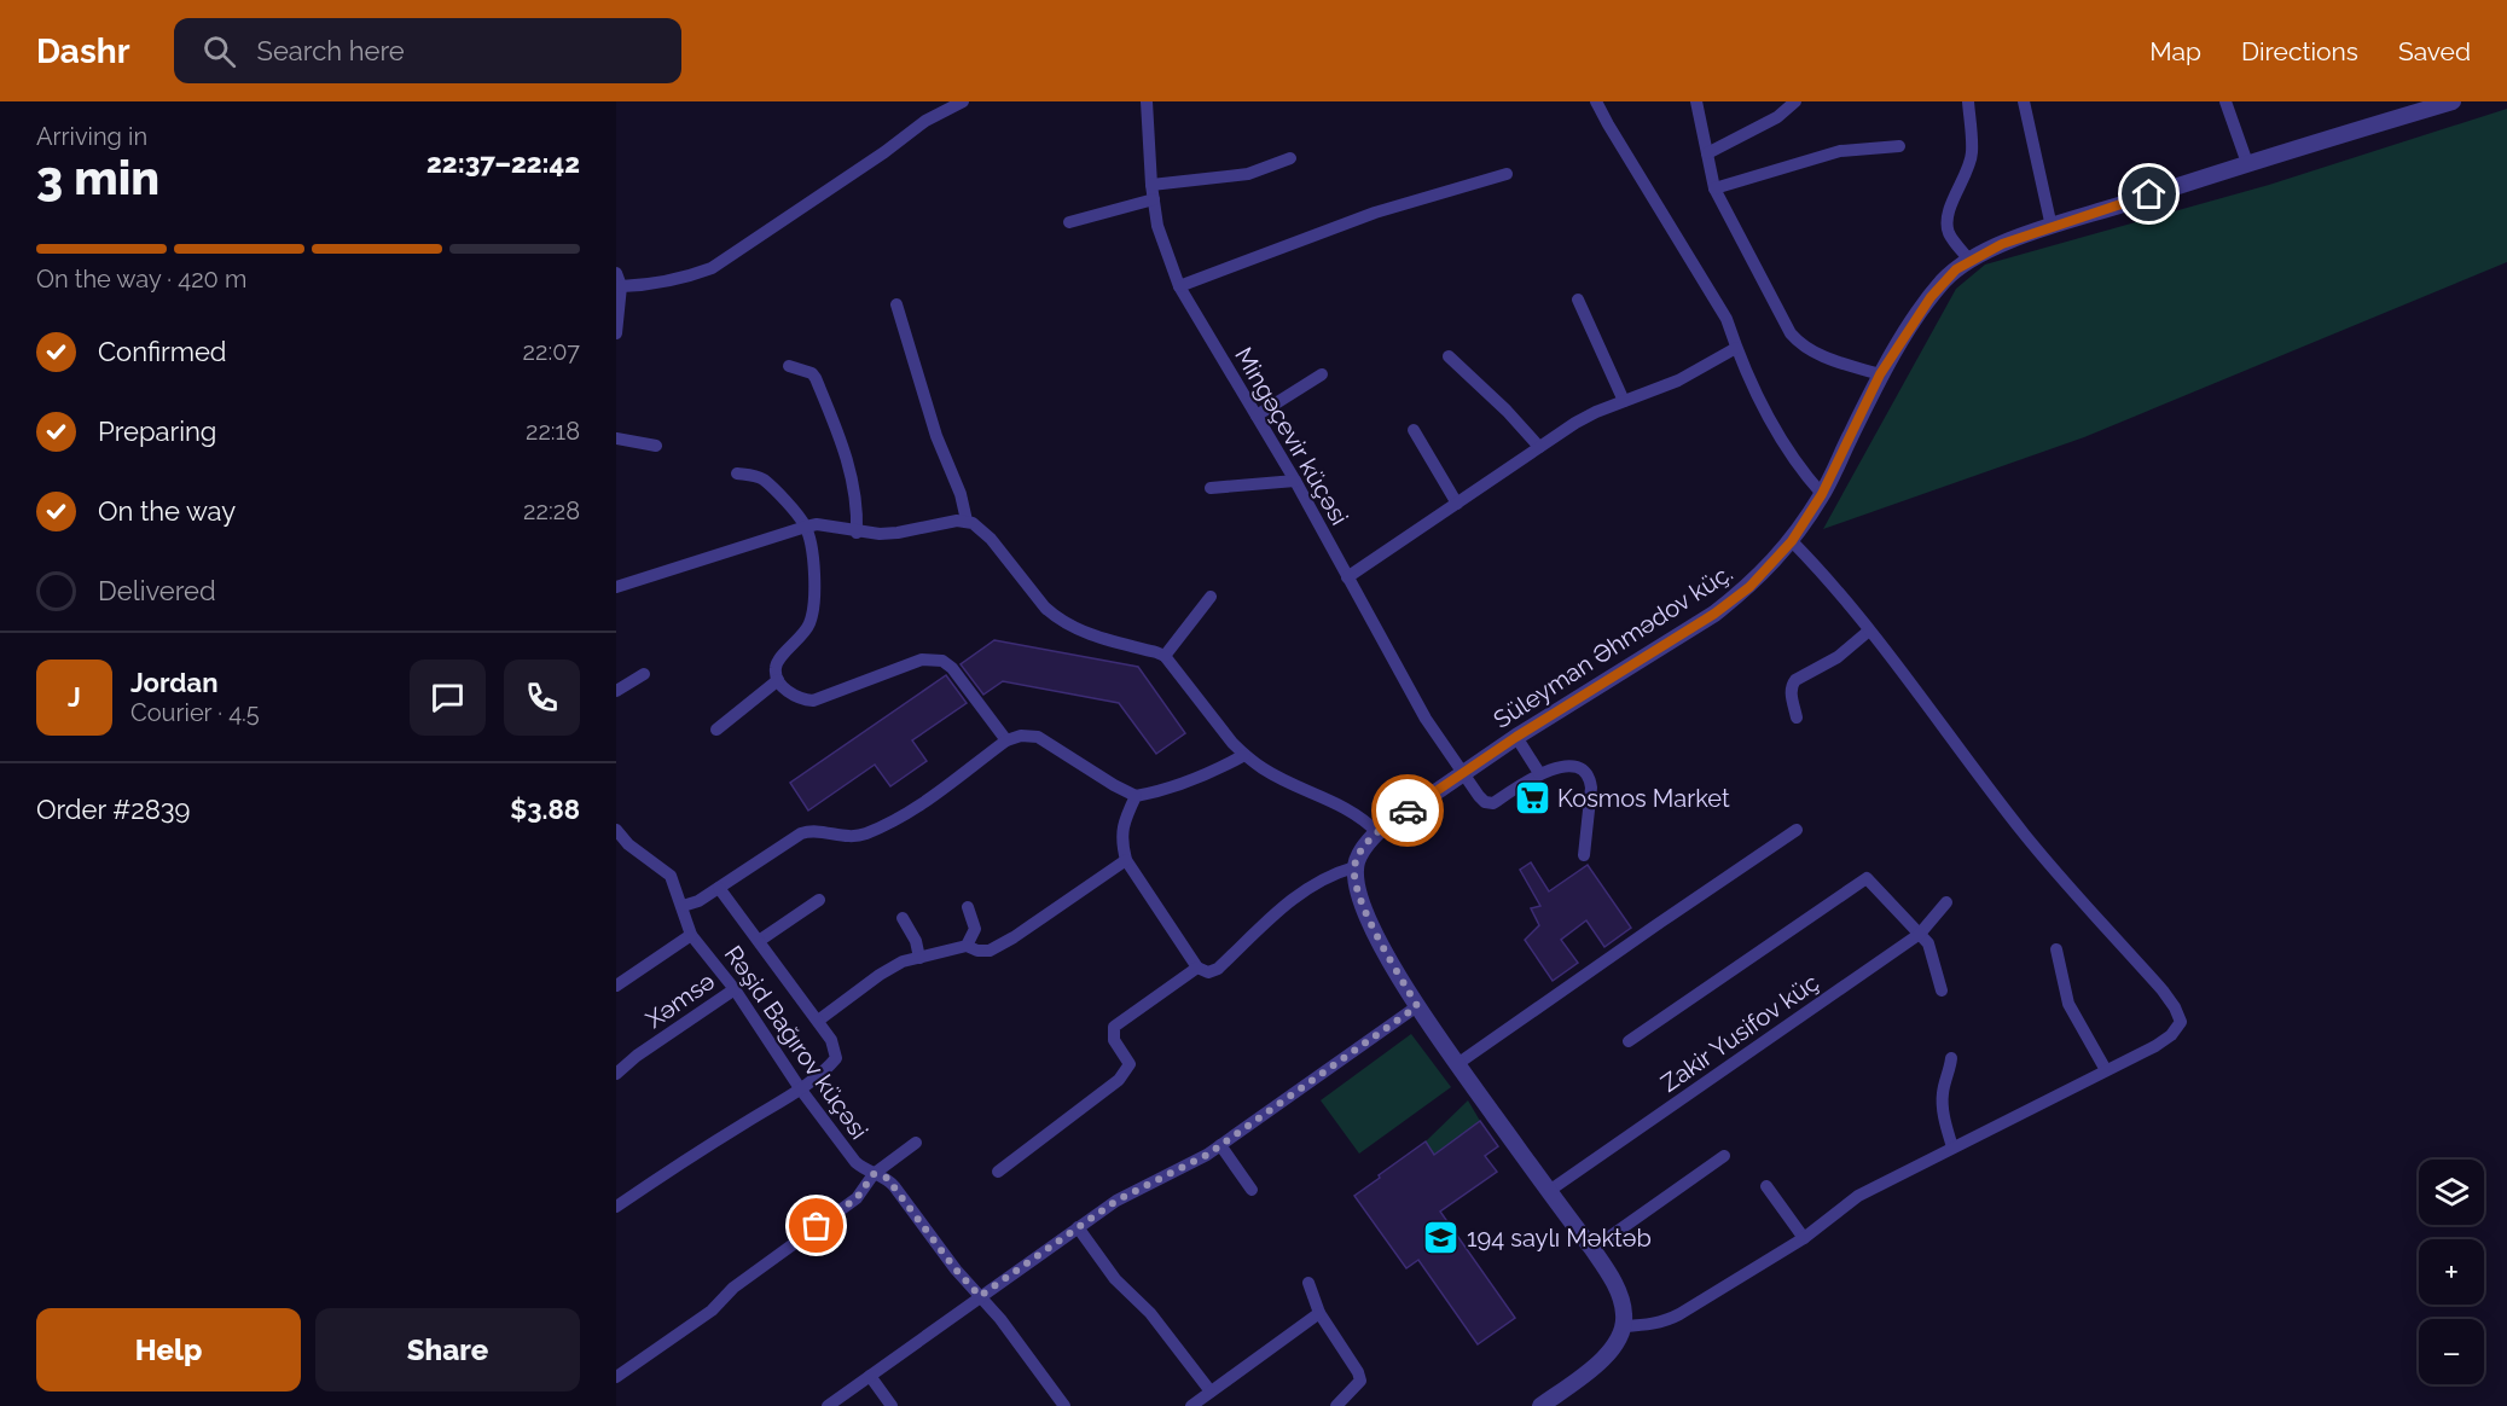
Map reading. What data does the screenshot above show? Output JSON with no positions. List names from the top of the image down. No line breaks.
{"streets":{"street":["Mingəçevir küçəsi","Süleyman Əhmədov küç.","Xəmsə","Zakir Yusifov küç","Rəşid Bağırov küçəsi"]},"crossings":[["Mingəçevir küçəsi","Süleyman Əhmədov küç."],["Xəmsə","Rəşid Bağırov küçəsi"]],"places":{"supermarket":["Kosmos Market"],"school or university":["194 saylı Məktəb"]},"page":{"header":"Dashr","search":"Search here","nav":["Map","Directions","Saved"],"heading":["3 min","Arriving in","22:37–22:42"],"panel":["Jordan","Courier · 4.5","Order #2839","$3.88"],"bar":"On the way · 420 m","list":[["Confirmed","22:07"],["Preparing","22:18"],["On the way","22:28"],"Delivered"],"round":"J","map_buttons":["+","−"],"buttons":["Help","Share"]}}
